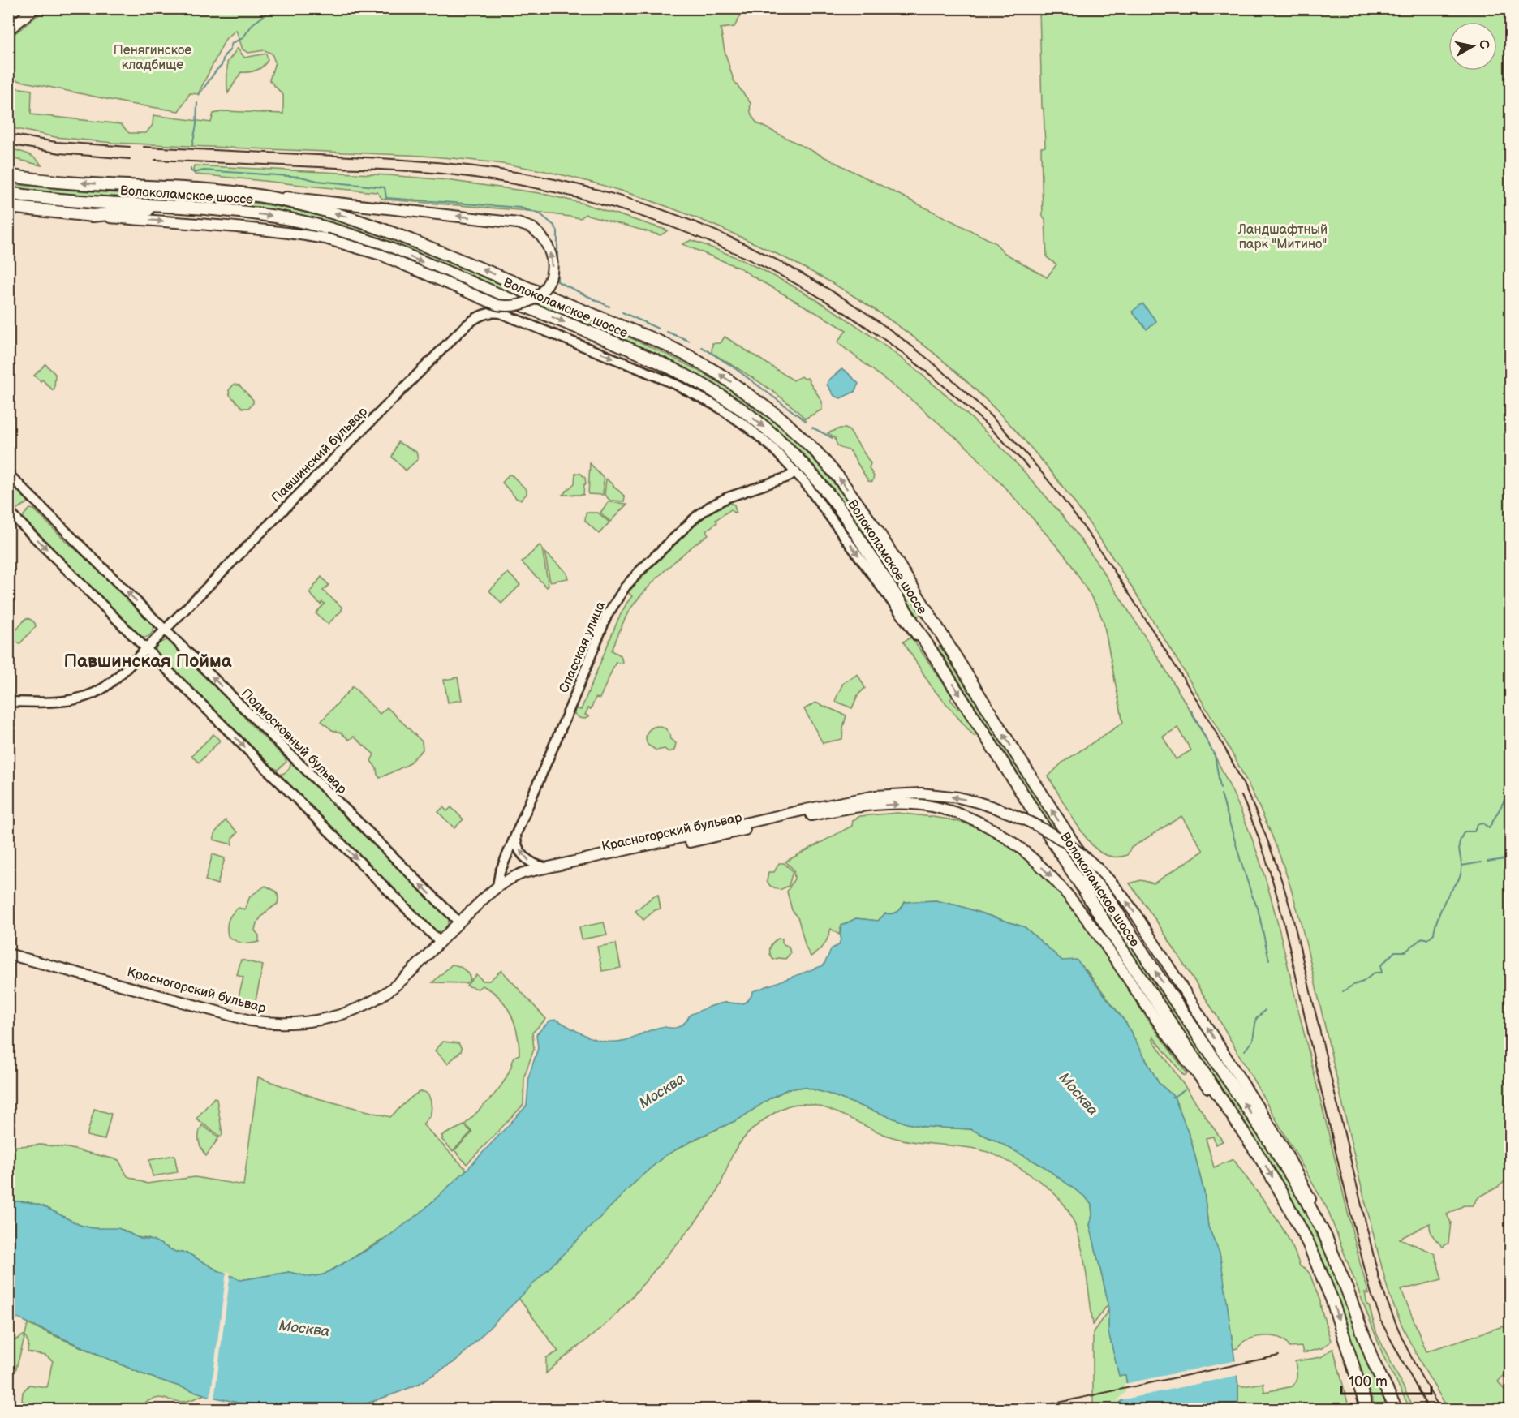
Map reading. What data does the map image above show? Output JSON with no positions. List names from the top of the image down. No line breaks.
{"streets":{"main road":["Волоколамское шоссе","Красногорский бульвар"],"street":["Павшинский бульвар","Спасская улица","Подмосковный бульвар"]},"crossings":[["Волоколамское шоссе","Красногорский бульвар"],["Павшинский бульвар","Подмосковный бульвар"],["Спасская улица","Красногорский бульвар"],["Подмосковный бульвар","Красногорский бульвар"]],"one_way":["Красногорский бульвар"],"districts":["Павшинская Пойма"],"water":["Москва"],"parks":["Пенягинское кладбище","Ландшафтный парк \"Митино\""],"scale_bar":"100 m","north":"right"}
